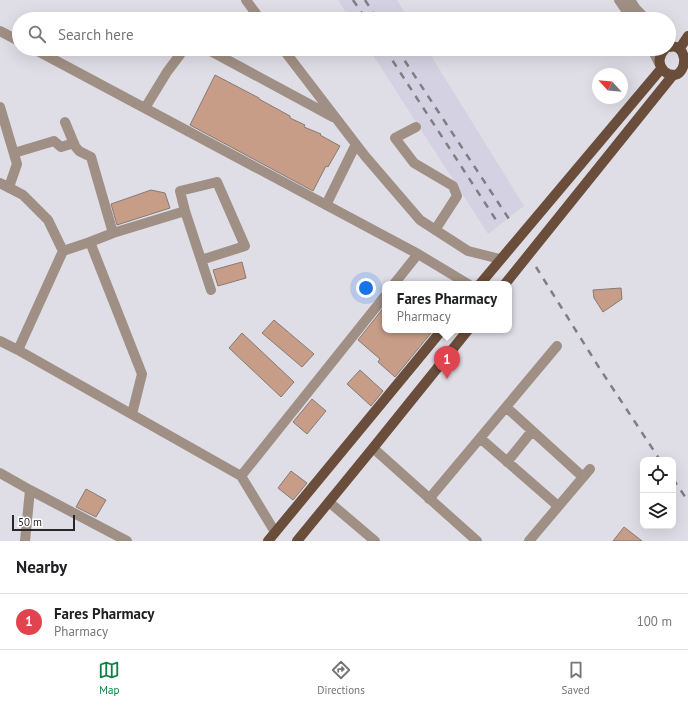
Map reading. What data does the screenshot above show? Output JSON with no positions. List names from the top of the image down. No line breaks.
{"scale_bar":"50 m","north":"top left","page":{"search":"Search here","popup":["Fares Pharmacy","Pharmacy"],"pins":"1","scale":"50 m","heading":"Nearby","list":[{"mark":"1","name":"Fares Pharmacy","note":"Pharmacy","value":"100 m"}],"nav":["Map","Directions","Saved"]}}
